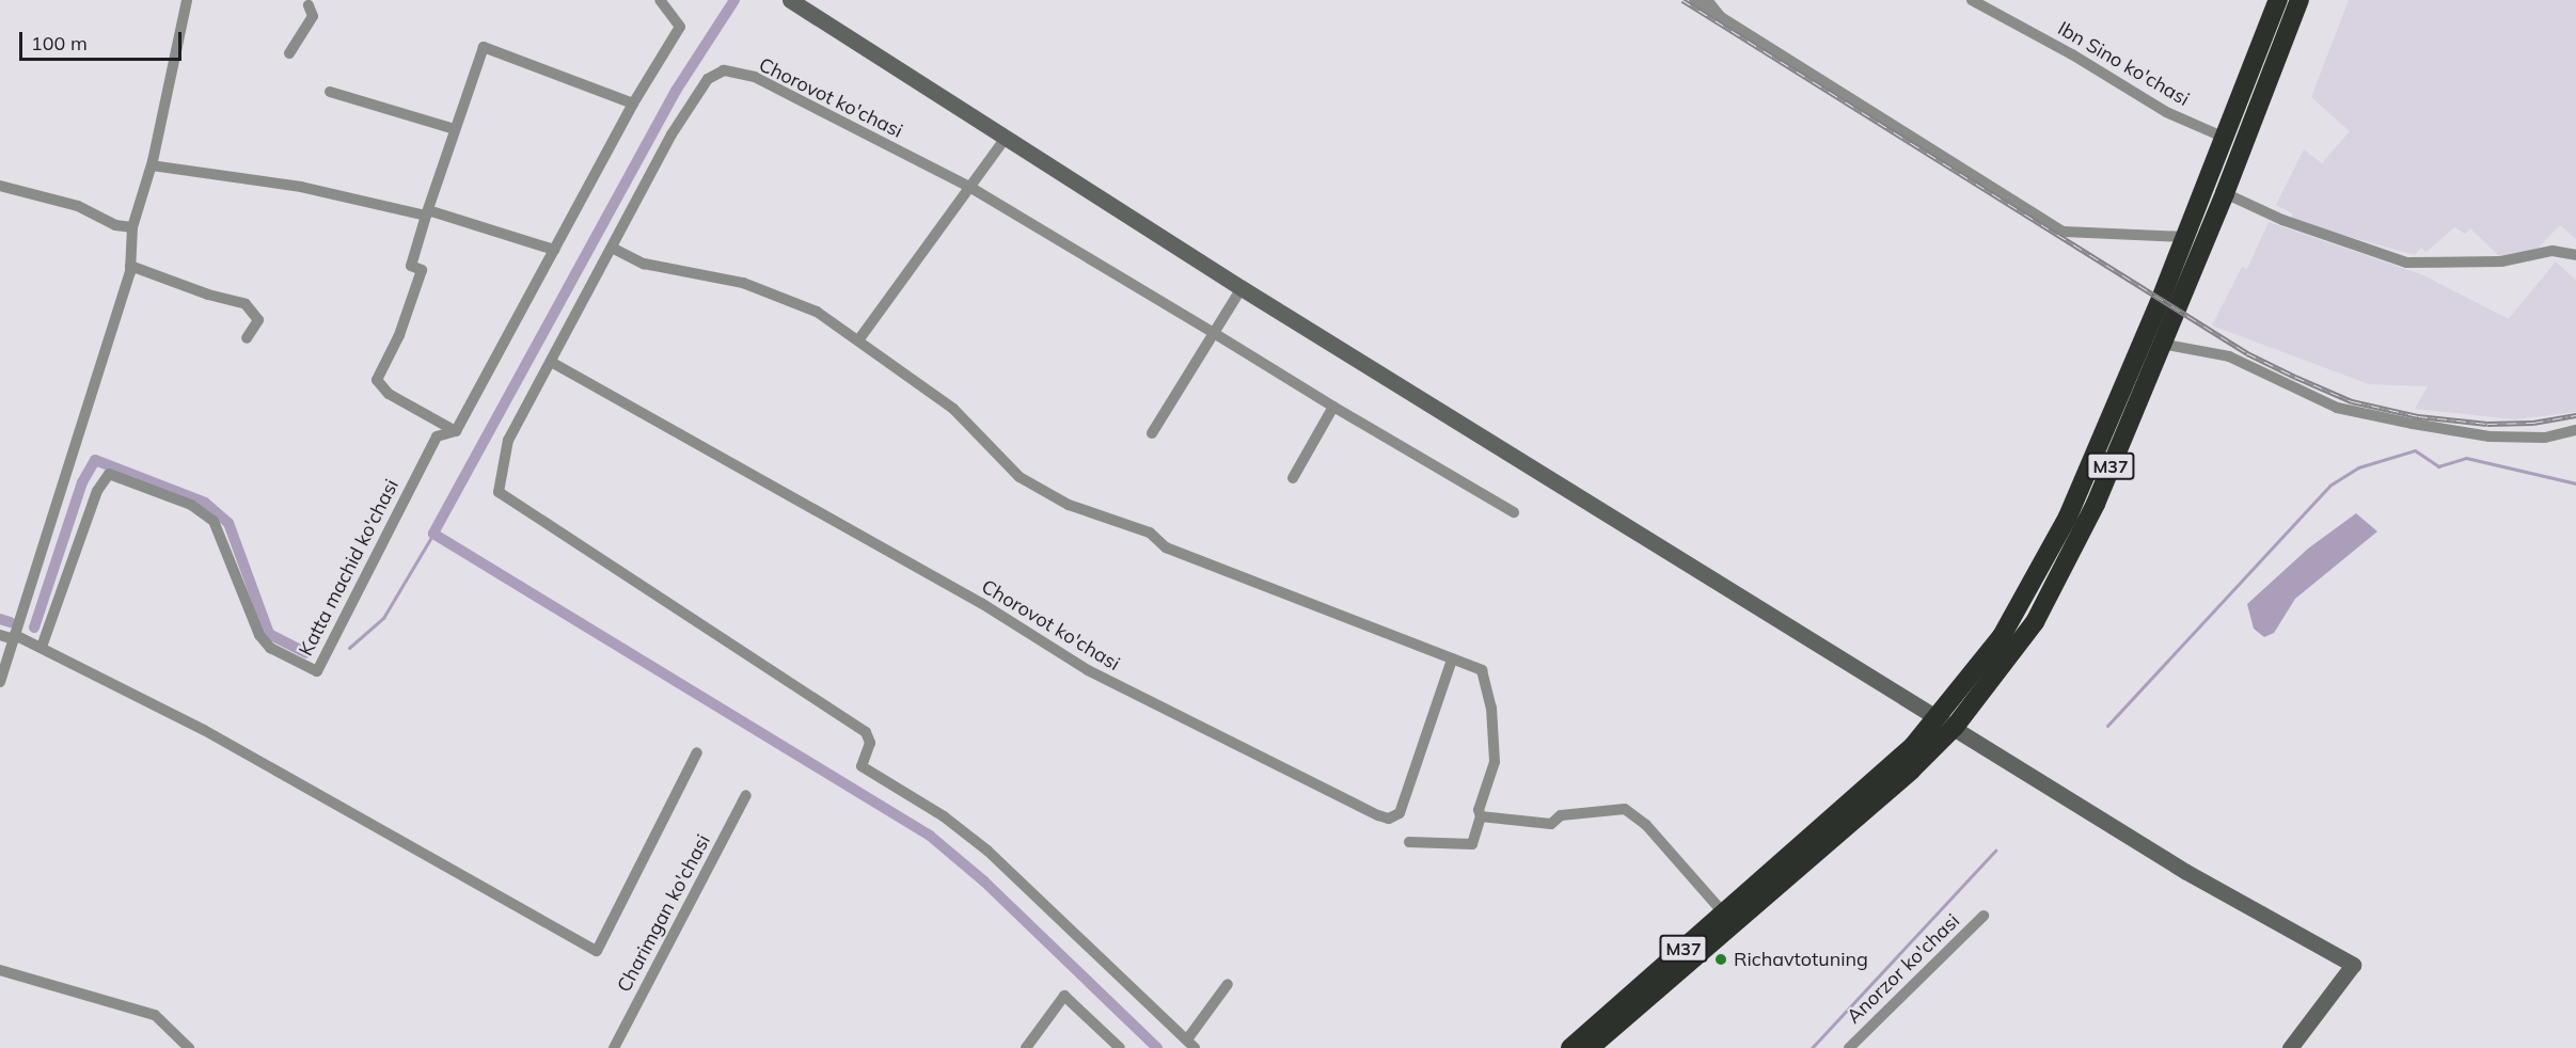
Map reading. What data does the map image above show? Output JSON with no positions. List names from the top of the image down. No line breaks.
{"streets":{"highway":["M37"],"street":["Ibn Sino ko'chasi","Chorovot ko'chasi","Katta machid ko'chasi","Charimgan ko'chasi","Anorzor ko'chasi"]},"crossings":[["Ibn Sino ko'chasi","M37"]],"places":["Richavtotuning"],"scale_bar":"100 m"}
